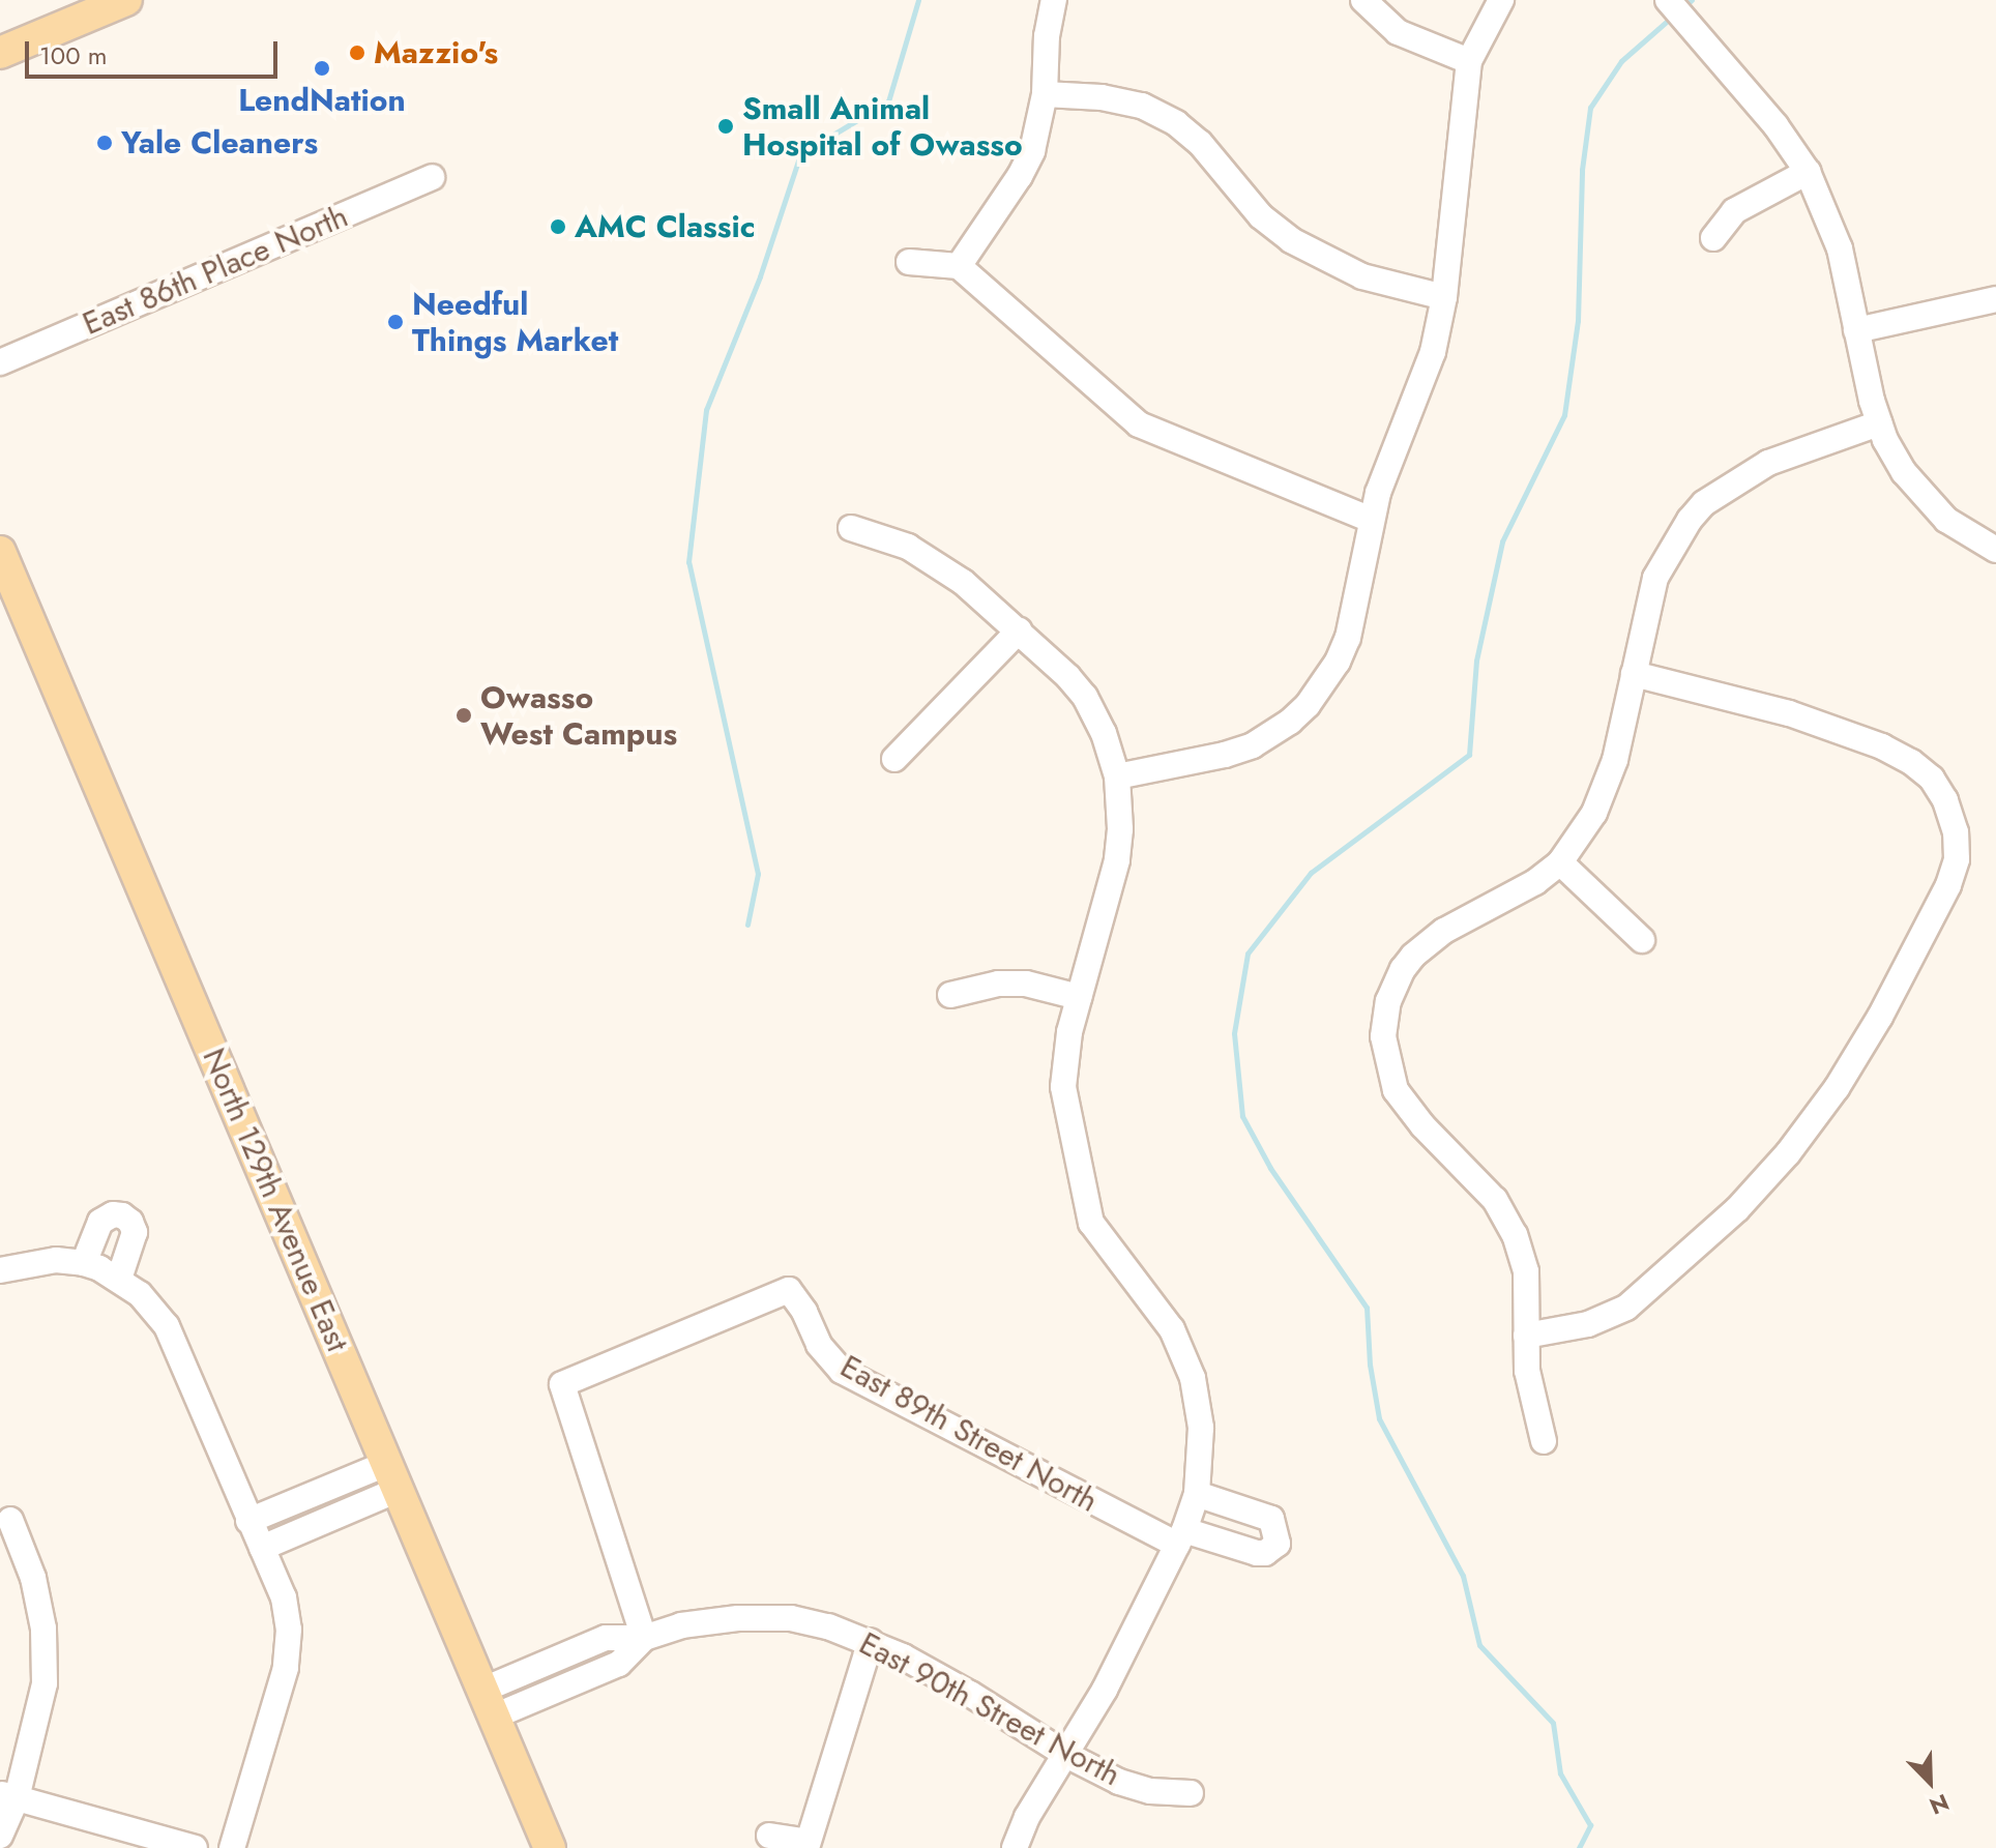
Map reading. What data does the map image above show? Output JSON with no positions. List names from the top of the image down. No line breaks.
{"streets":{"main road":["North 129th Avenue East"],"street":["East 86th Place North","East 89th Street North","East 90th Street North"]},"crossings":[["North 129th Avenue East","East 90th Street North"],["East 89th Street North","East 90th Street North"]],"places":["Mazzio's","LendNation","Small Animal Hospital of Owasso","Yale Cleaners","AMC Classic","Needful Things Market","Owasso West Campus"],"scale_bar":"100 m","north":"bottom right"}
